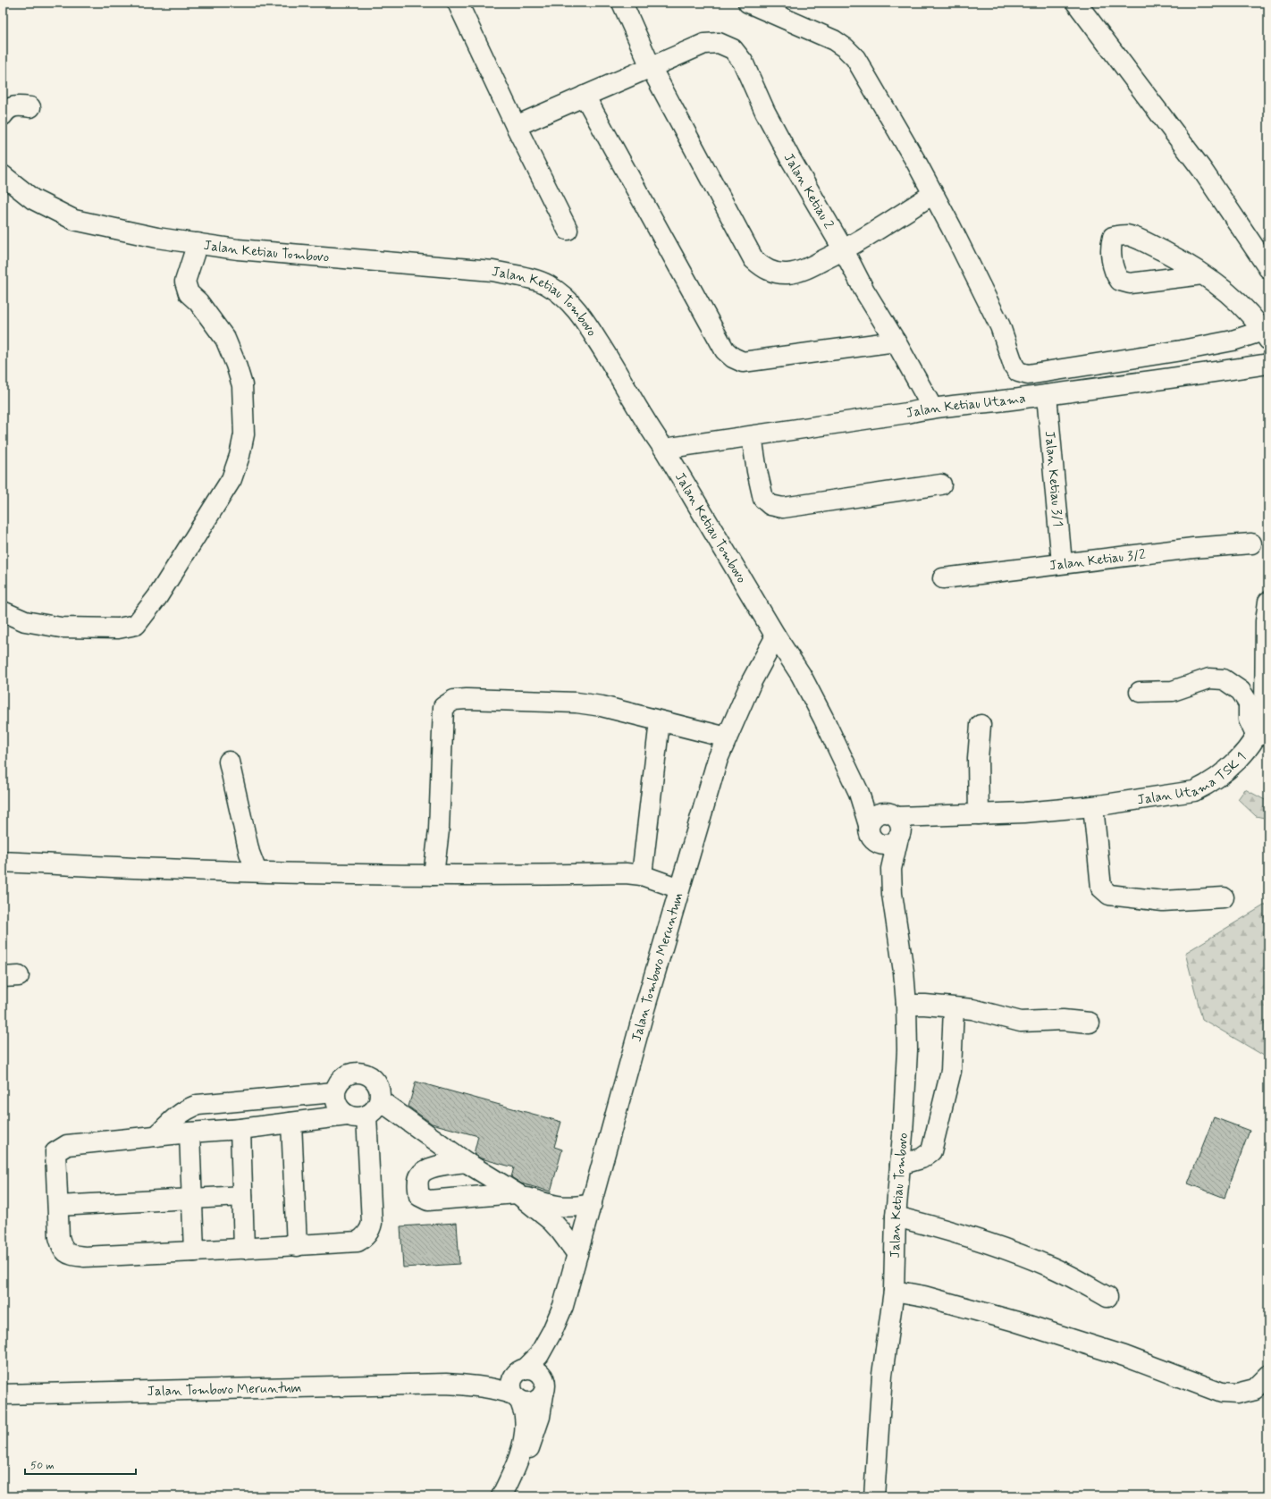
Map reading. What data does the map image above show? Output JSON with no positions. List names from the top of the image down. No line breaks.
{"streets":{"street":["Jalan Ketiau 2","Jalan Ketiau Tombovo","Jalan Ketiau Utama","Jalan Ketiau 3/1","Jalan Ketiau 3/2","Jalan Utama TSK 1","Jalan Tombovo Meruntum"]},"crossings":[["Jalan Ketiau 2","Jalan Ketiau Utama"],["Jalan Ketiau Tombovo","Jalan Ketiau Utama"],["Jalan Ketiau Tombovo","Jalan Utama TSK 1"],["Jalan Ketiau Tombovo","Jalan Tombovo Meruntum"],["Jalan Ketiau Utama","Jalan Ketiau 3/1"],["Jalan Ketiau 3/1","Jalan Ketiau 3/2"]],"scale_bar":"50 m"}
